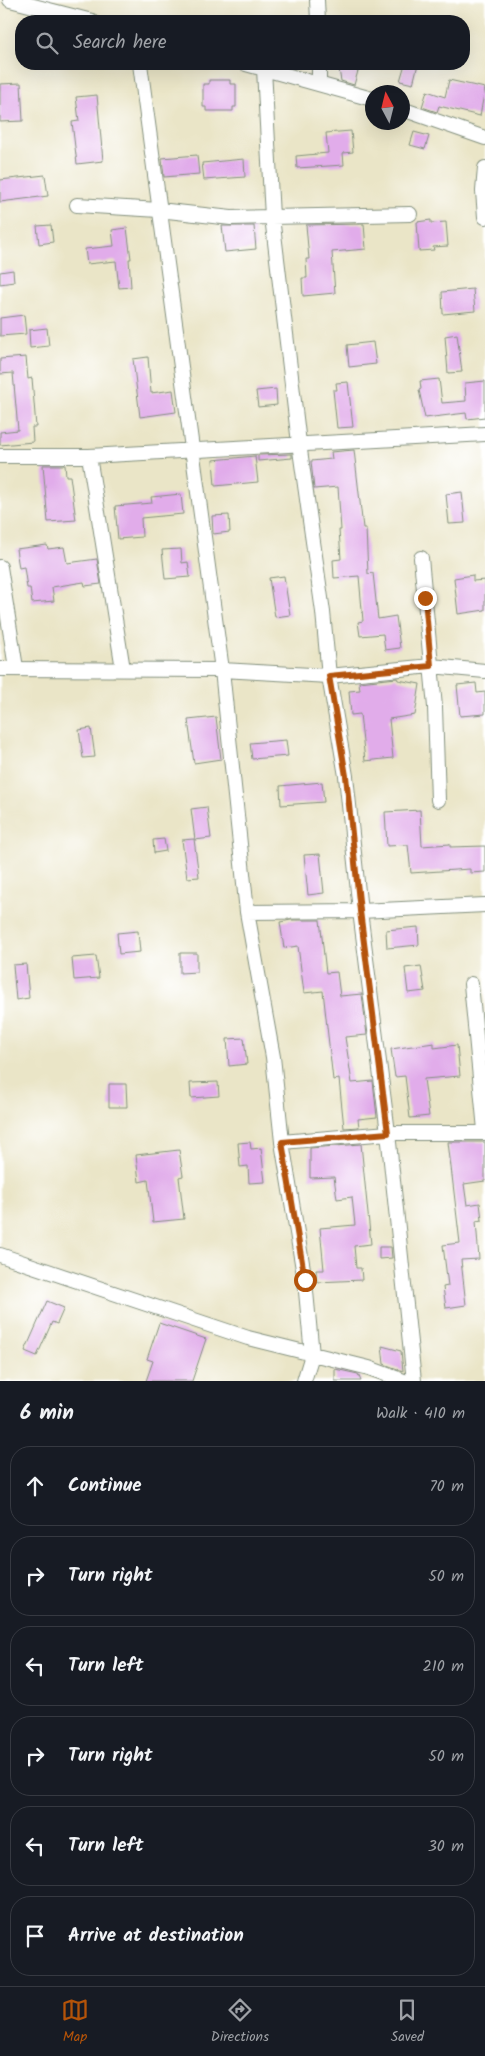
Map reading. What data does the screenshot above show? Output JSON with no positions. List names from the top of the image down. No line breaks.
{"north":"top","page":{"search":"Search here","heading":["6 min","Walk · 410 m"],"list":[["Continue","70 m"],["Turn right","50 m"],["Turn left","210 m"],["Turn right","50 m"],["Turn left","30 m"],"Arrive at destination"],"nav":["Map","Directions","Saved"]}}
